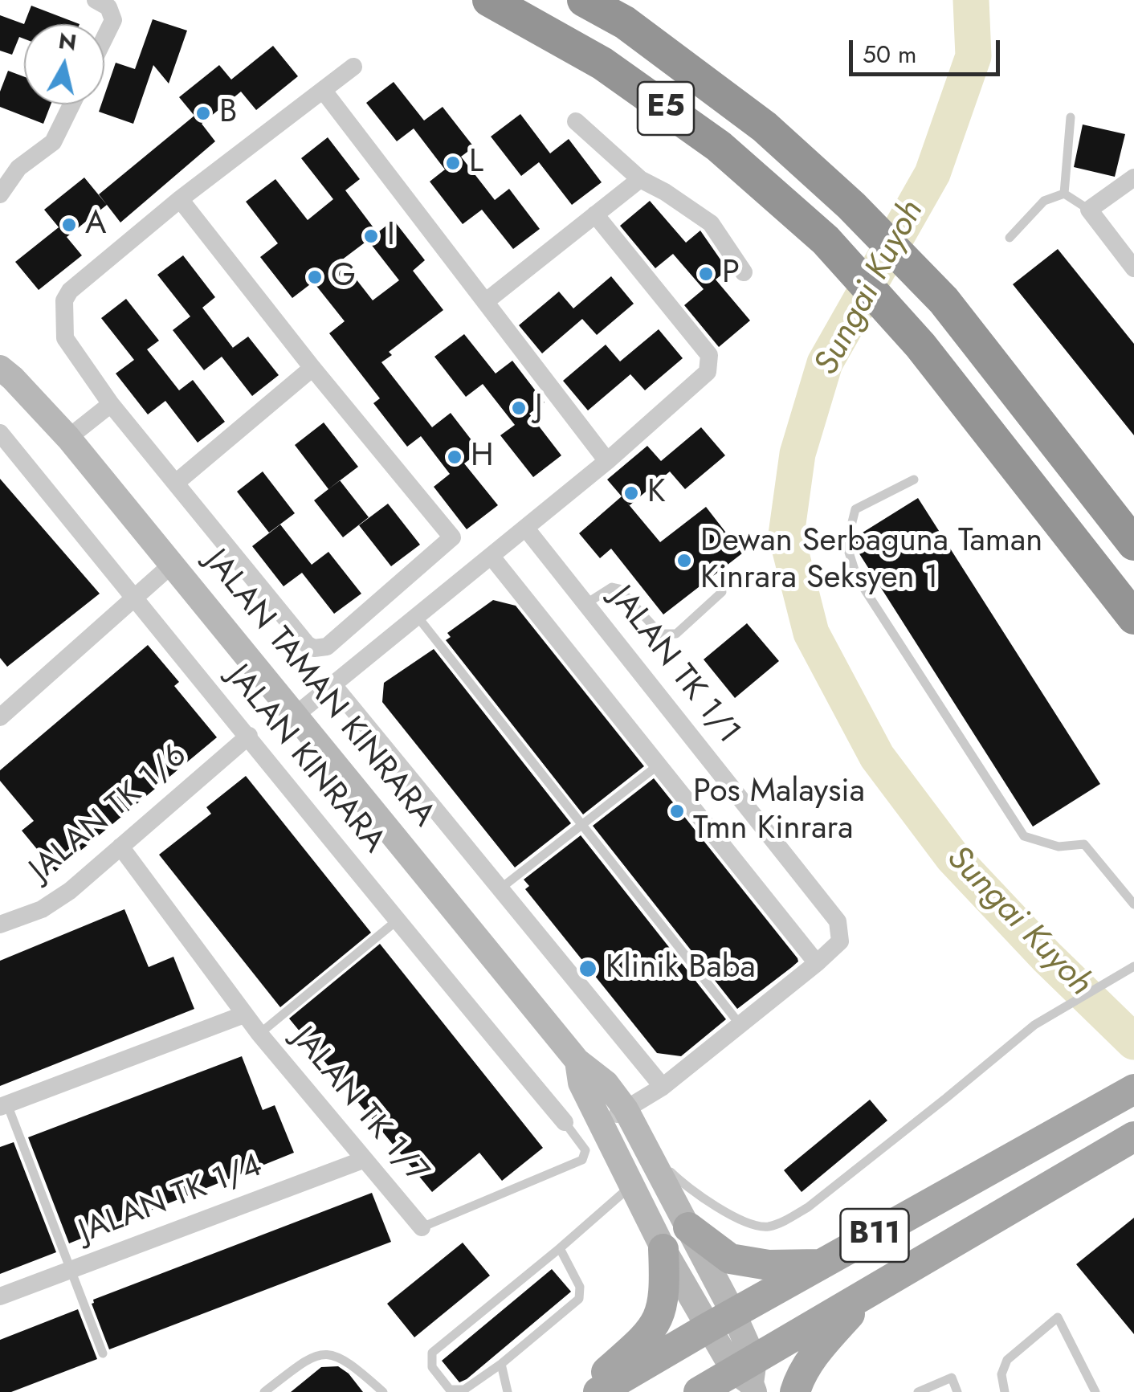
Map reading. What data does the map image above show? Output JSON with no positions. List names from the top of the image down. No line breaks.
{"streets":{"highway":["E5"],"main road":["B11"],"street":["JALAN TK 1/1","JALAN TAMAN KINRARA","JALAN KINRARA","JALAN TK 1/6","JALAN TK 1/7","JALAN TK 1/4"]},"crossings":[["JALAN TAMAN KINRARA","B11"],["JALAN KINRARA","JALAN TK 1/6"],["JALAN KINRARA","JALAN TK 1/7"],["JALAN TK 1/6","JALAN TK 1/7"],["JALAN TK 1/7","JALAN TK 1/4"]],"water":["Sungai Kuyoh"],"places":["B","L","A","I","P","G","J","H","K","Dewan Serbaguna Taman Kinrara Seksyen 1","Pos Malaysia Tmn Kinrara","Klinik Baba"],"scale_bar":"50 m","north":"top"}
